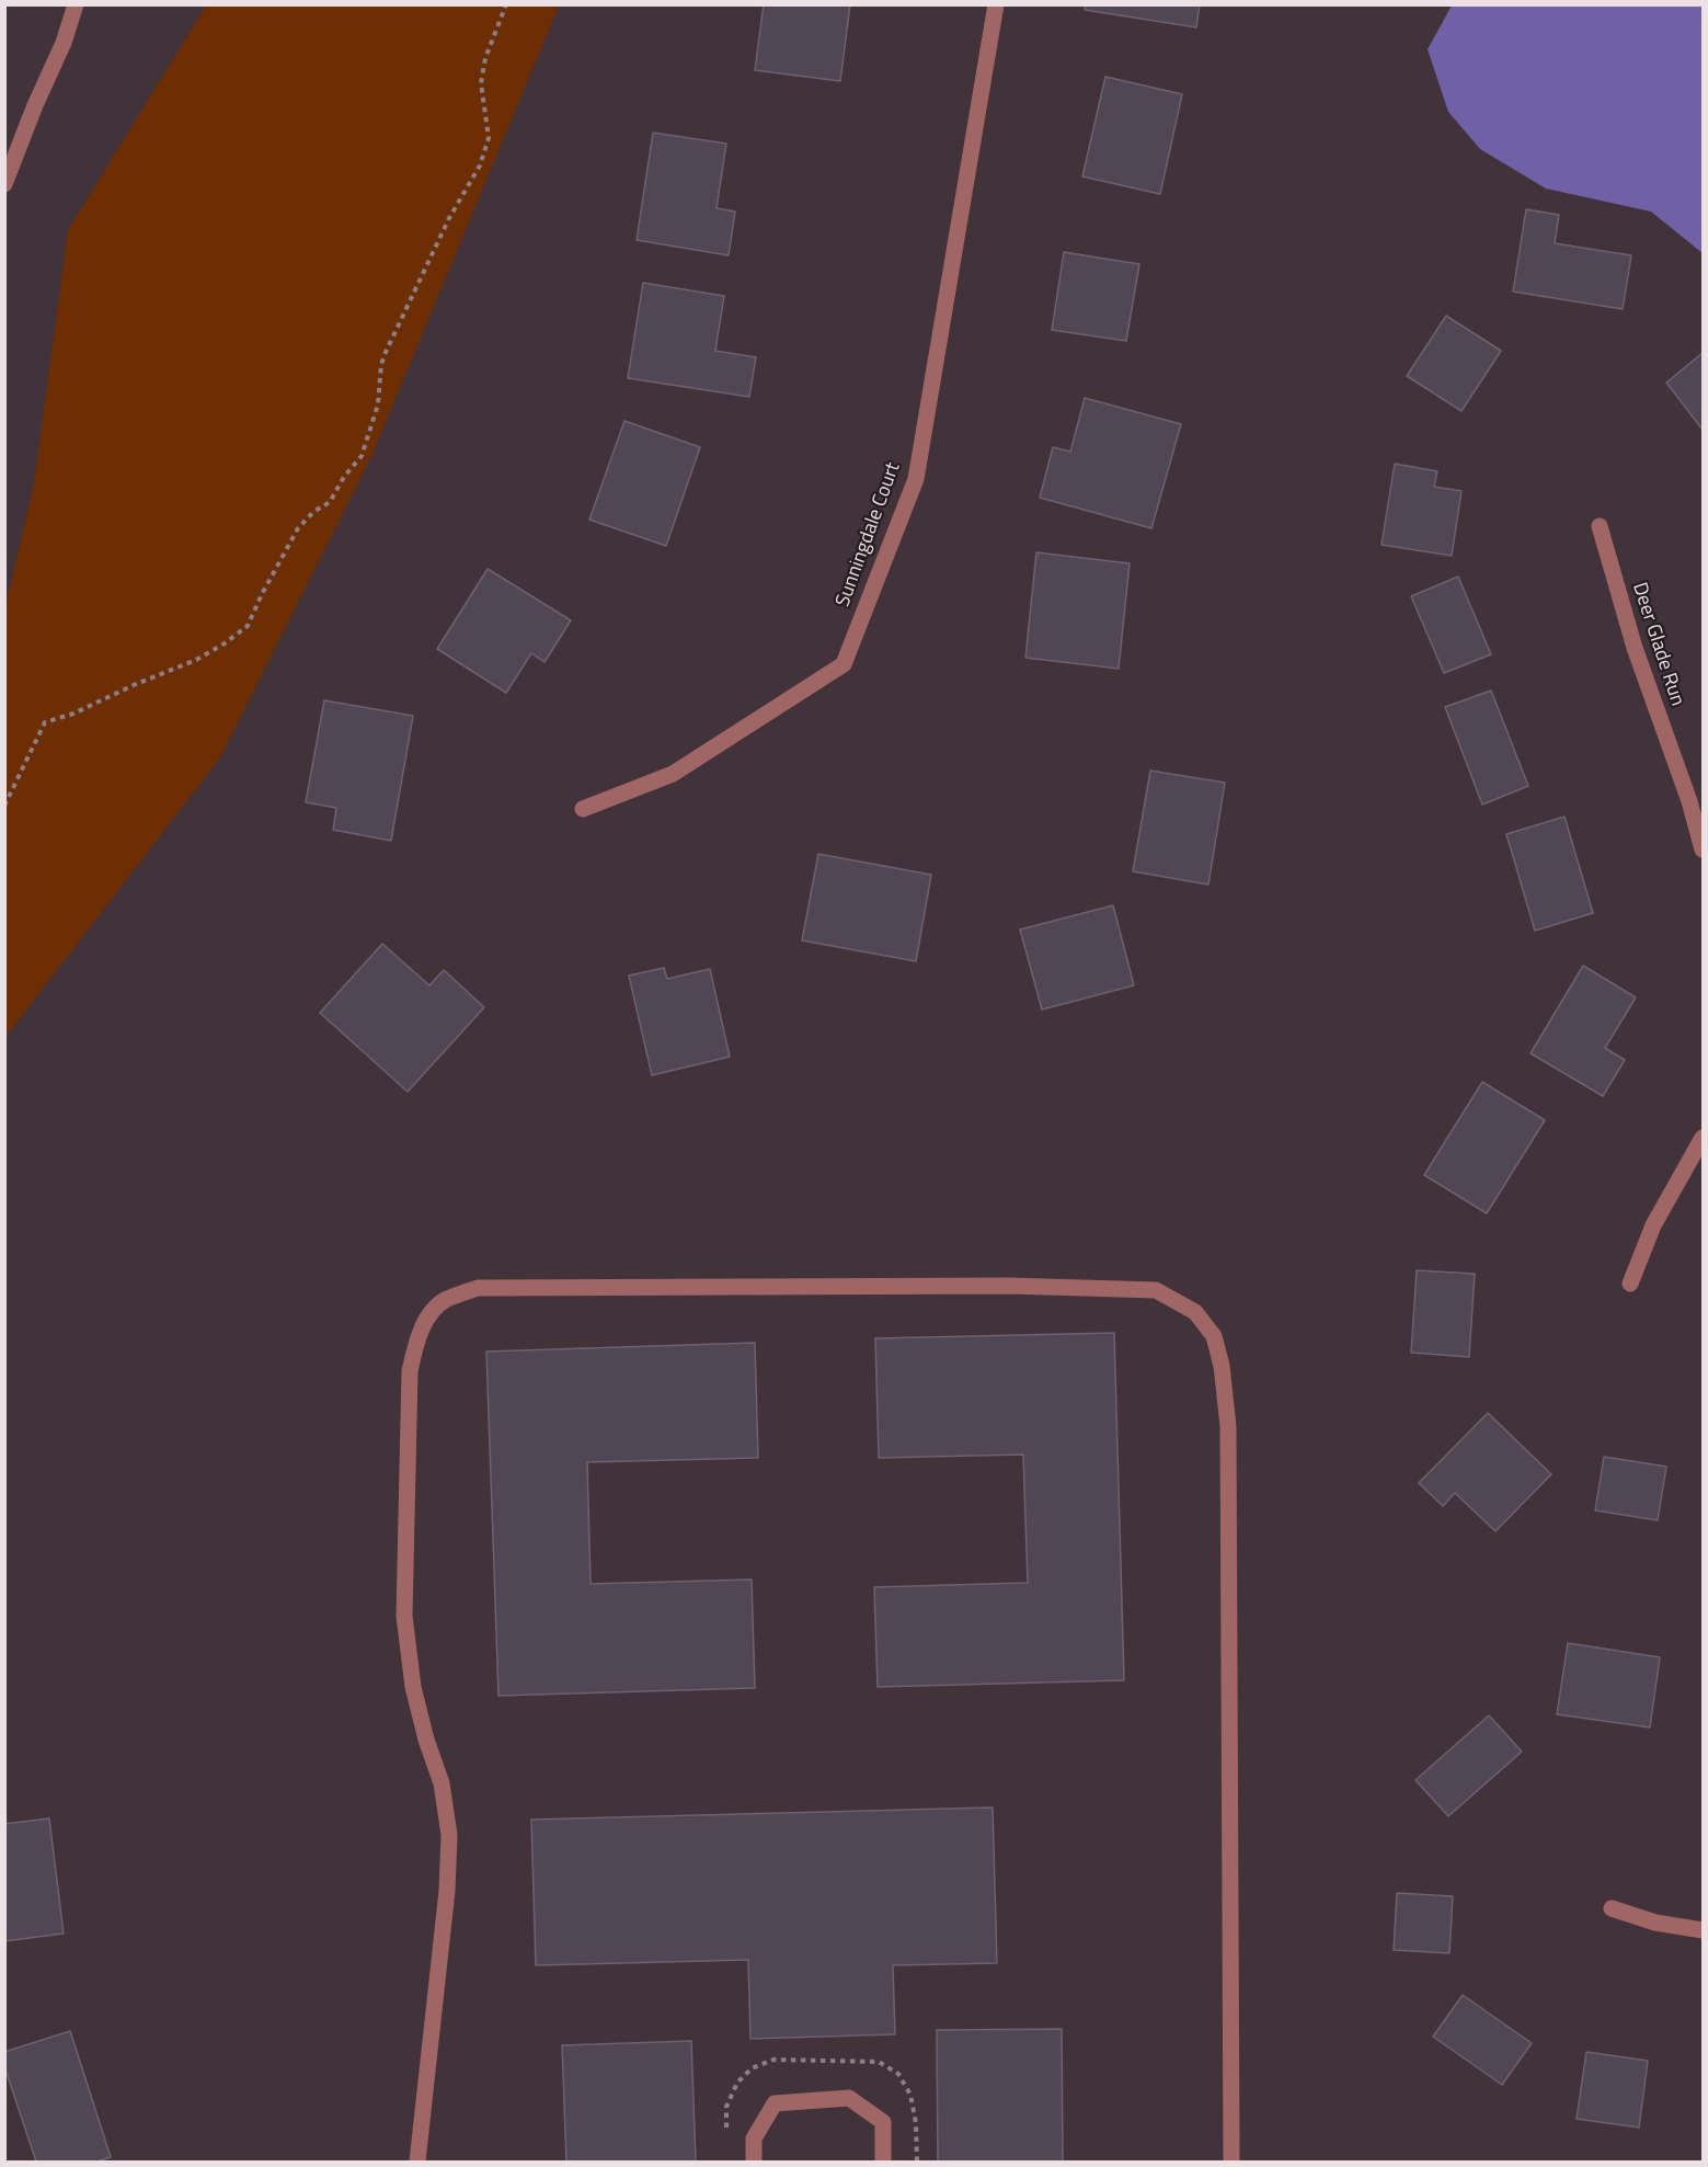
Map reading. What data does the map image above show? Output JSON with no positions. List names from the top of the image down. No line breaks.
{"streets":{"street":["Sunningdale Court","Deer Glade Run"]}}
